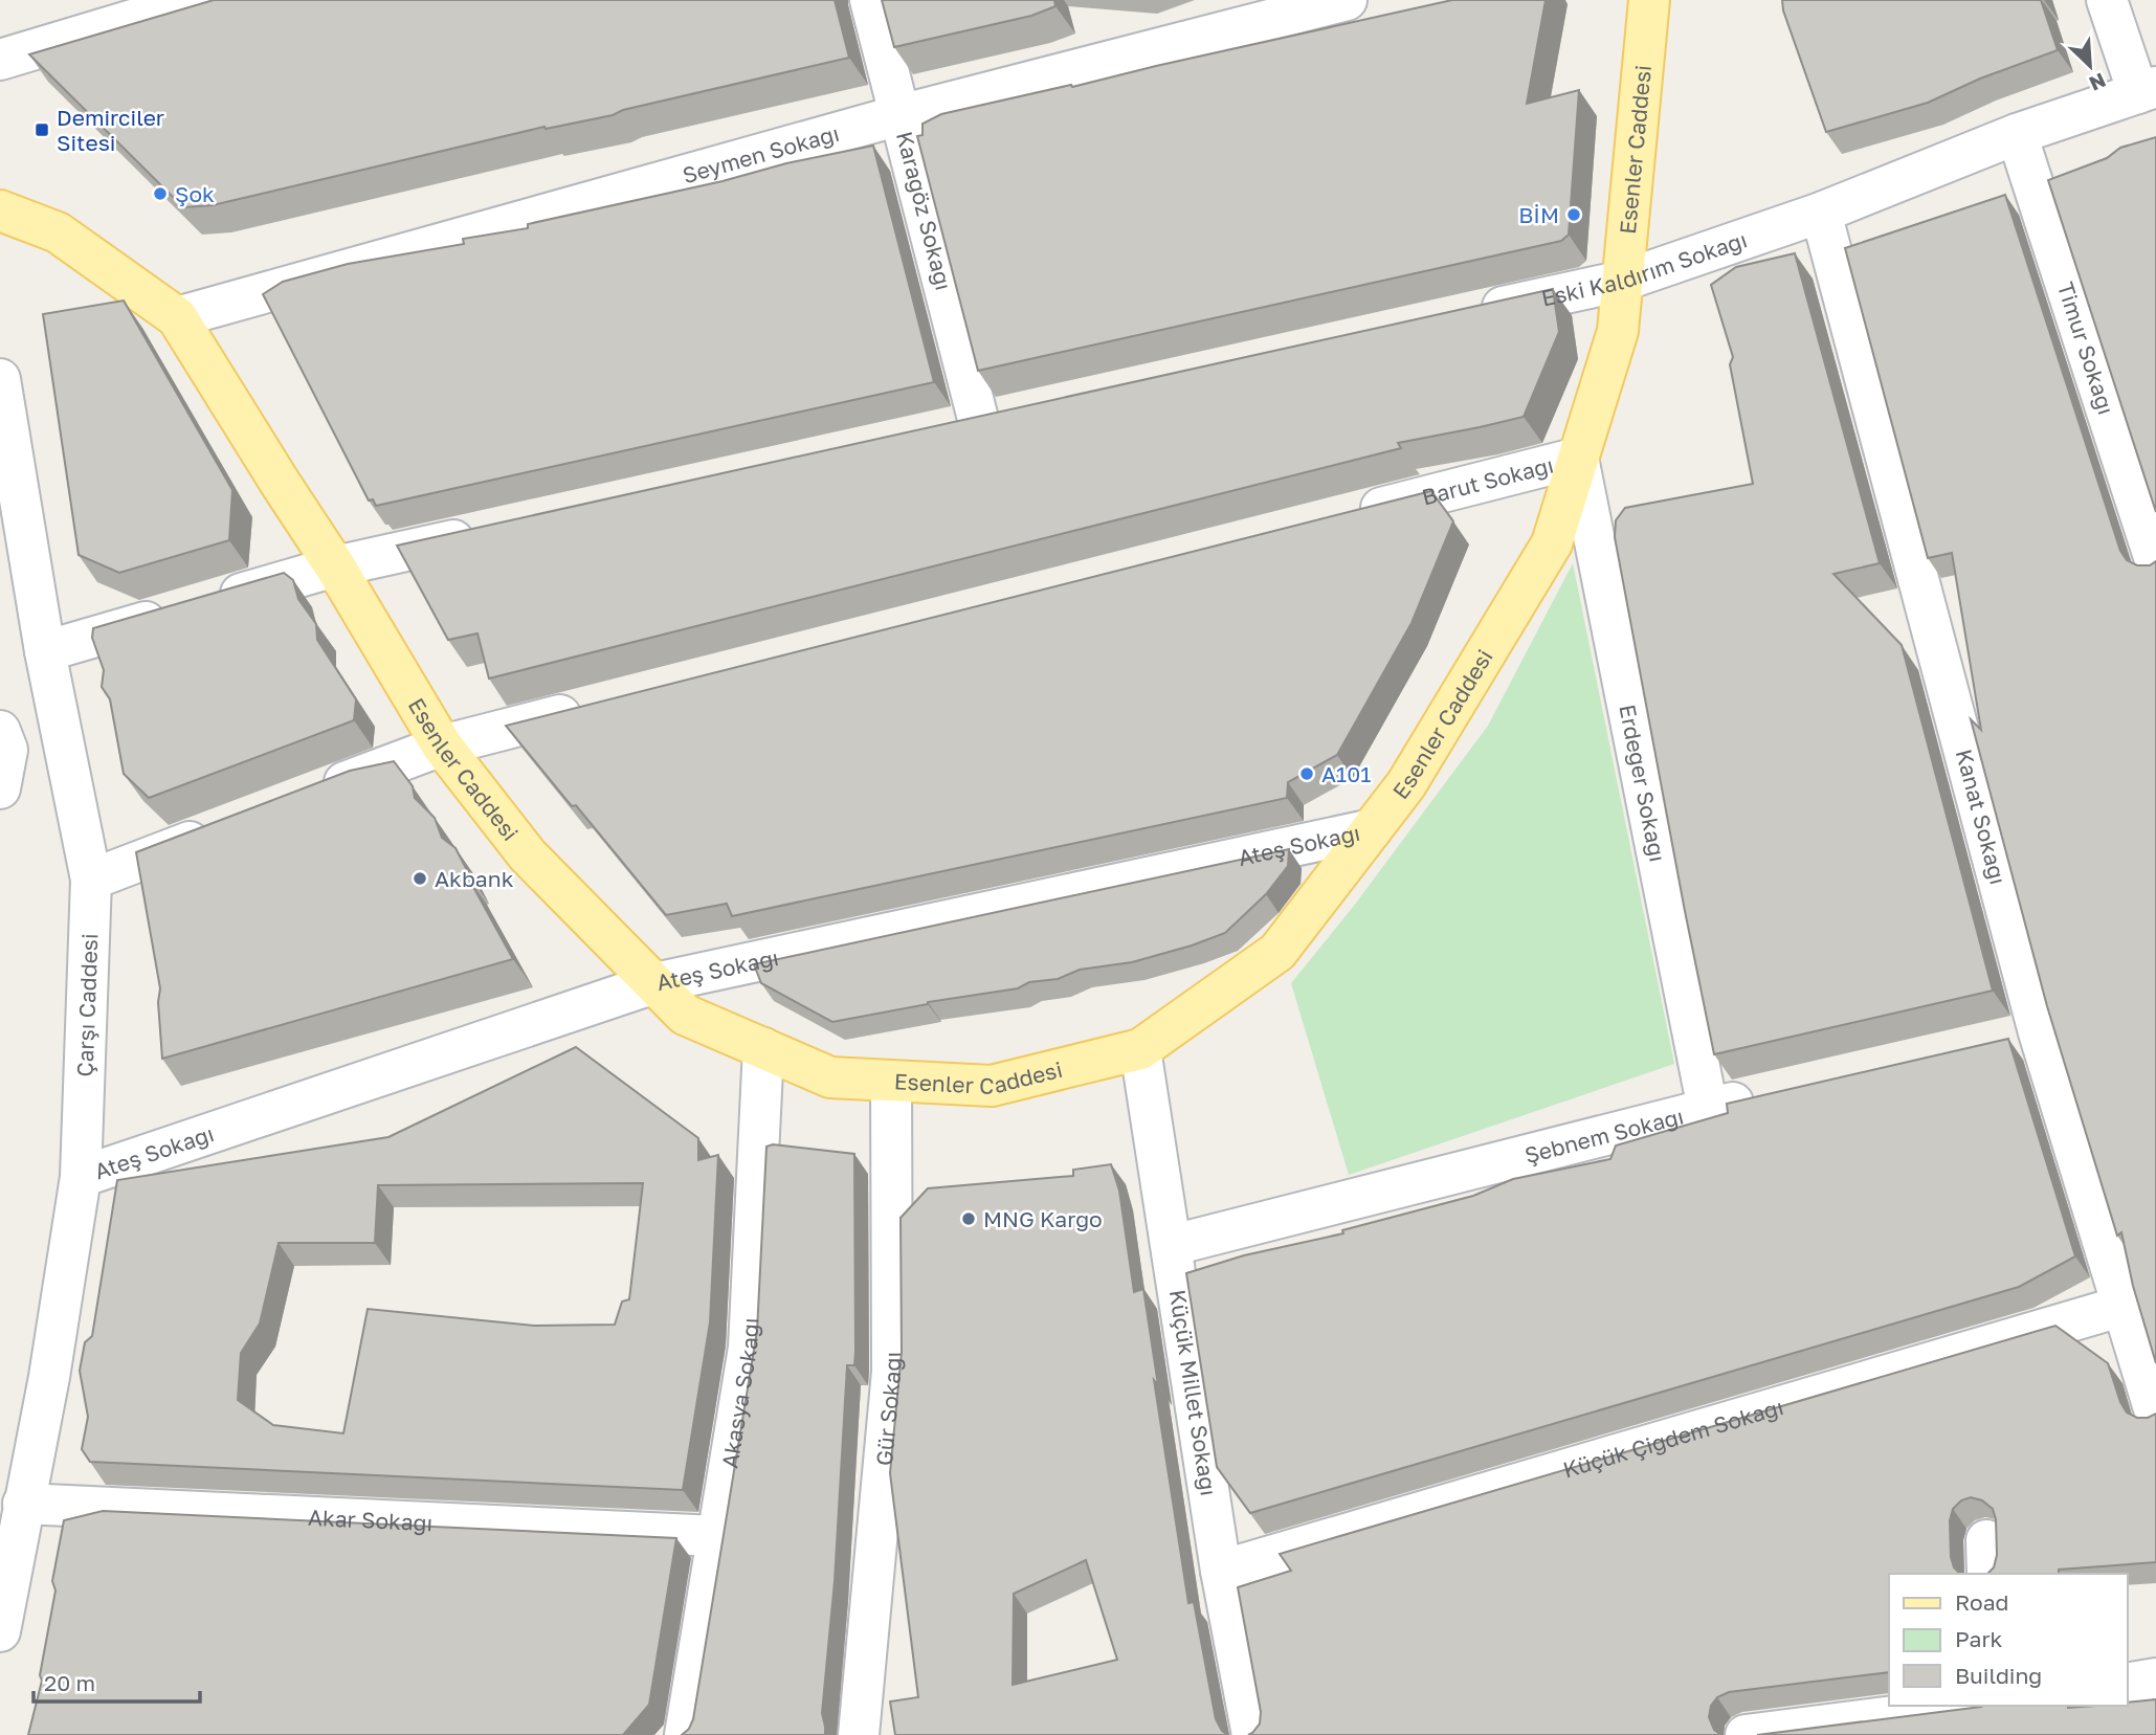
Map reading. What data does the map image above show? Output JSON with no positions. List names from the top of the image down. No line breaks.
{"streets":{"main road":["Esenler Caddesi"],"street":["Seymen Sokağı","Karagöz Sokağı","Eski Kaldırım Sokağı","Timur Sokağı","Barut Sokağı","Erdeğer Sokağı","Kanat Sokağı","Ateş Sokağı","Çarşı Caddesi","Şebnem Sokağı","Küçük Millet Sokağı","Akasya Sokağı","Gür Sokağı","Küçük Çiğdem Sokağı","Akar Sokağı"]},"crossings":[["Esenler Caddesi","Seymen Sokağı"],["Esenler Caddesi","Eski Kaldırım Sokağı"],["Esenler Caddesi","Barut Sokağı"],["Esenler Caddesi","Erdeğer Sokağı"],["Esenler Caddesi","Ateş Sokağı"],["Esenler Caddesi","Küçük Millet Sokağı"],["Esenler Caddesi","Akasya Sokağı"],["Esenler Caddesi","Gür Sokağı"],["Seymen Sokağı","Karagöz Sokağı"],["Eski Kaldırım Sokağı","Timur Sokağı"],["Eski Kaldırım Sokağı","Kanat Sokağı"],["Barut Sokağı","Erdeğer Sokağı"],["Erdeğer Sokağı","Şebnem Sokağı"],["Kanat Sokağı","Küçük Çiğdem Sokağı"],["Ateş Sokağı","Çarşı Caddesi"],["Çarşı Caddesi","Akar Sokağı"],["Şebnem Sokağı","Küçük Millet Sokağı"],["Küçük Millet Sokağı","Küçük Çiğdem Sokağı"],["Akasya Sokağı","Akar Sokağı"]],"places":{"transit":["Demirciler Sitesi"],"other":["Şok","BİM","A101","Akbank","MNG Kargo"]},"legend":["Road","Park","Building"],"scale_bar":"20 m","north":"bottom right"}
